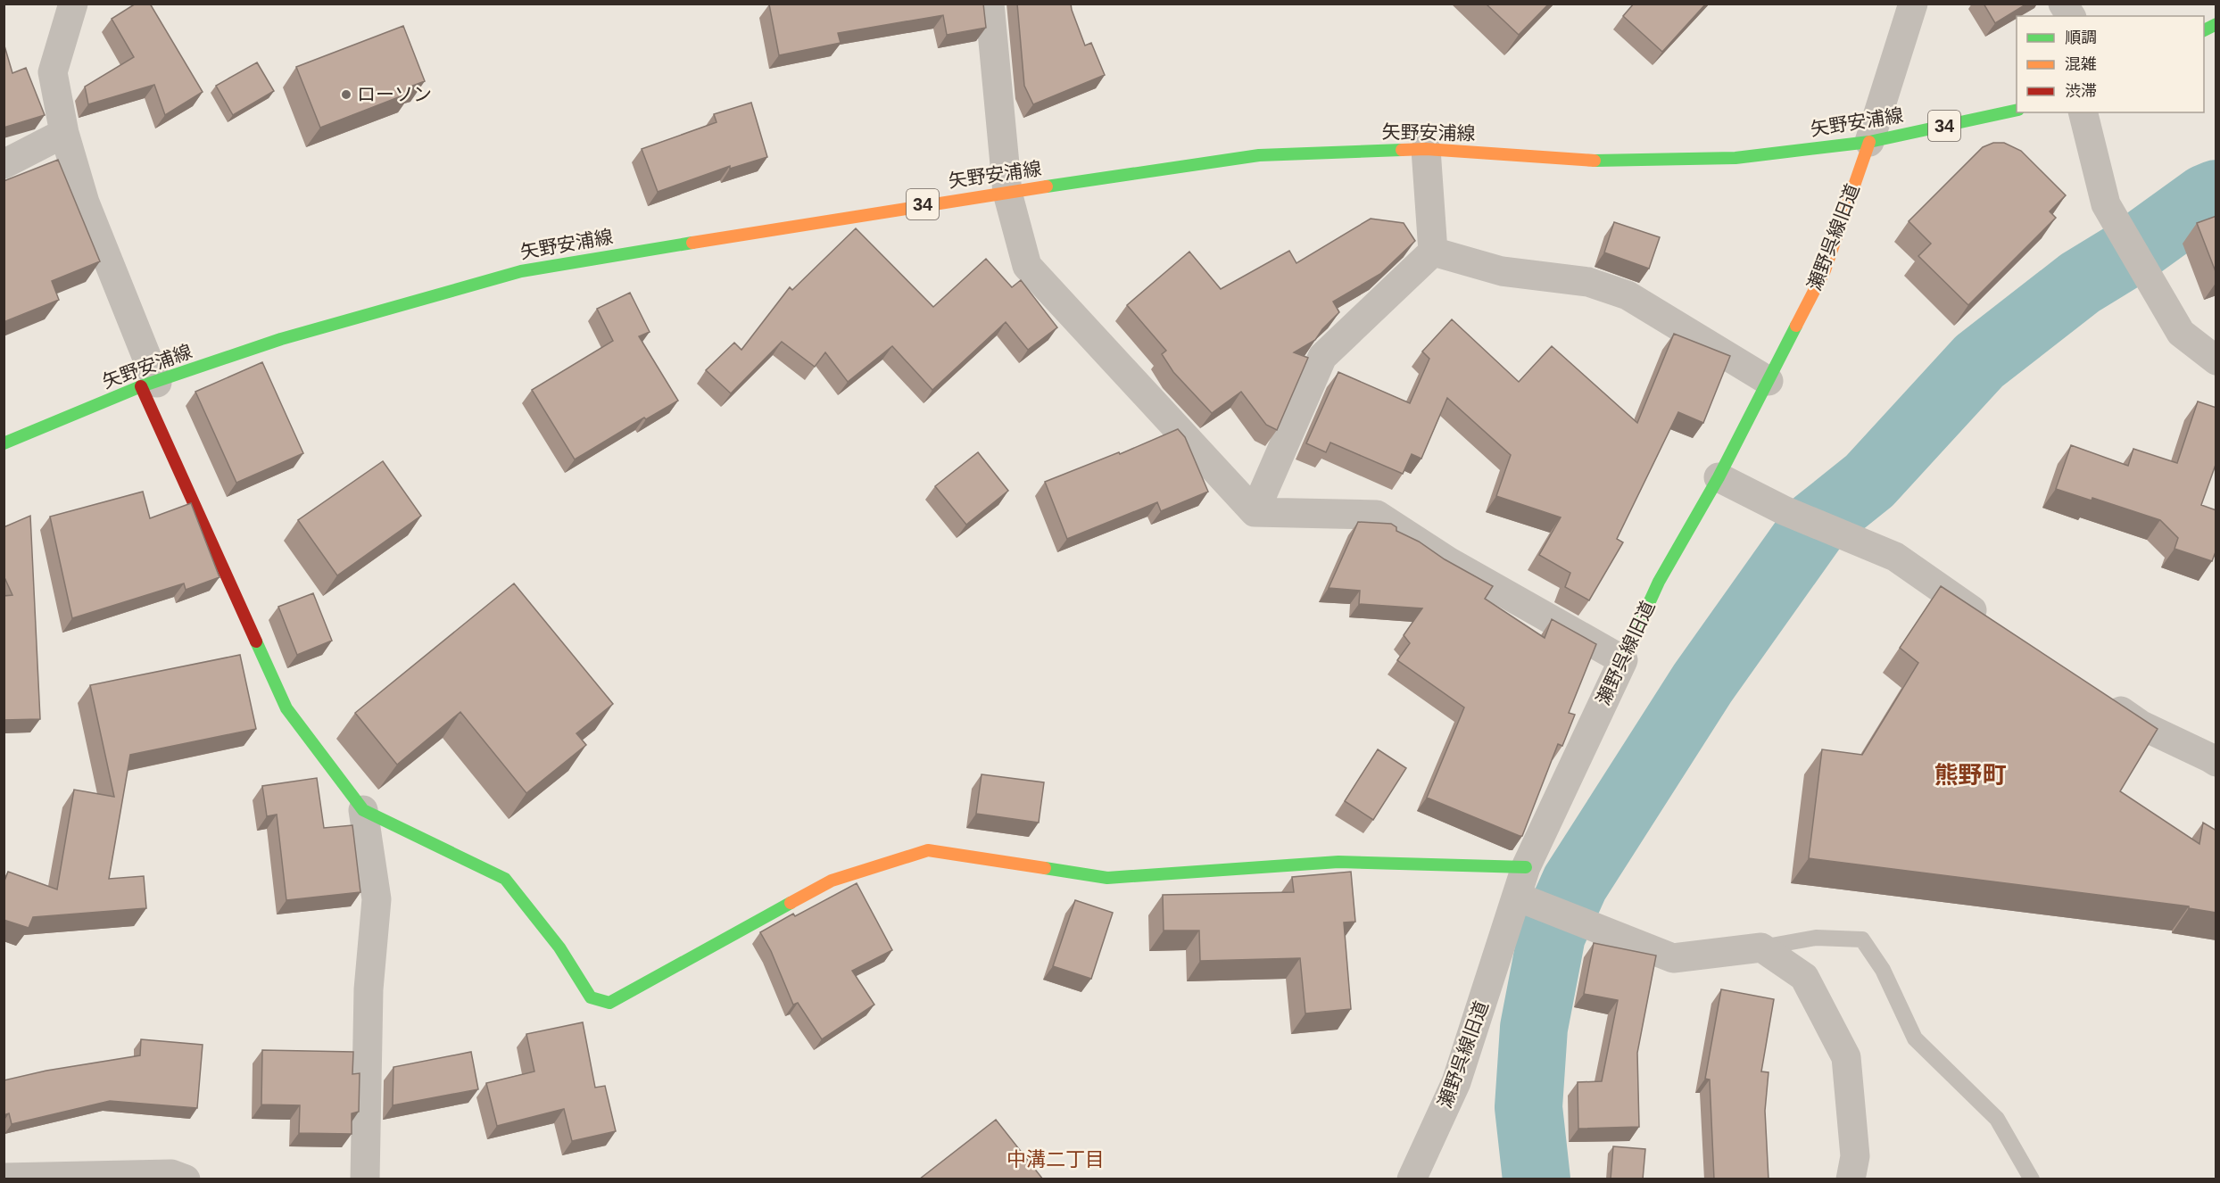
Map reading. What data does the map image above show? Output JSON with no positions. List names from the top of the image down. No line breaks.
{"streets":{"street":["矢野安浦線","34","瀬野呉線旧道"]},"crossings":[["矢野安浦線","瀬野呉線旧道"]],"districts":["熊野町","中溝二丁目"],"places":["ローソン"],"legend":["順調","混雑","渋滞"]}
